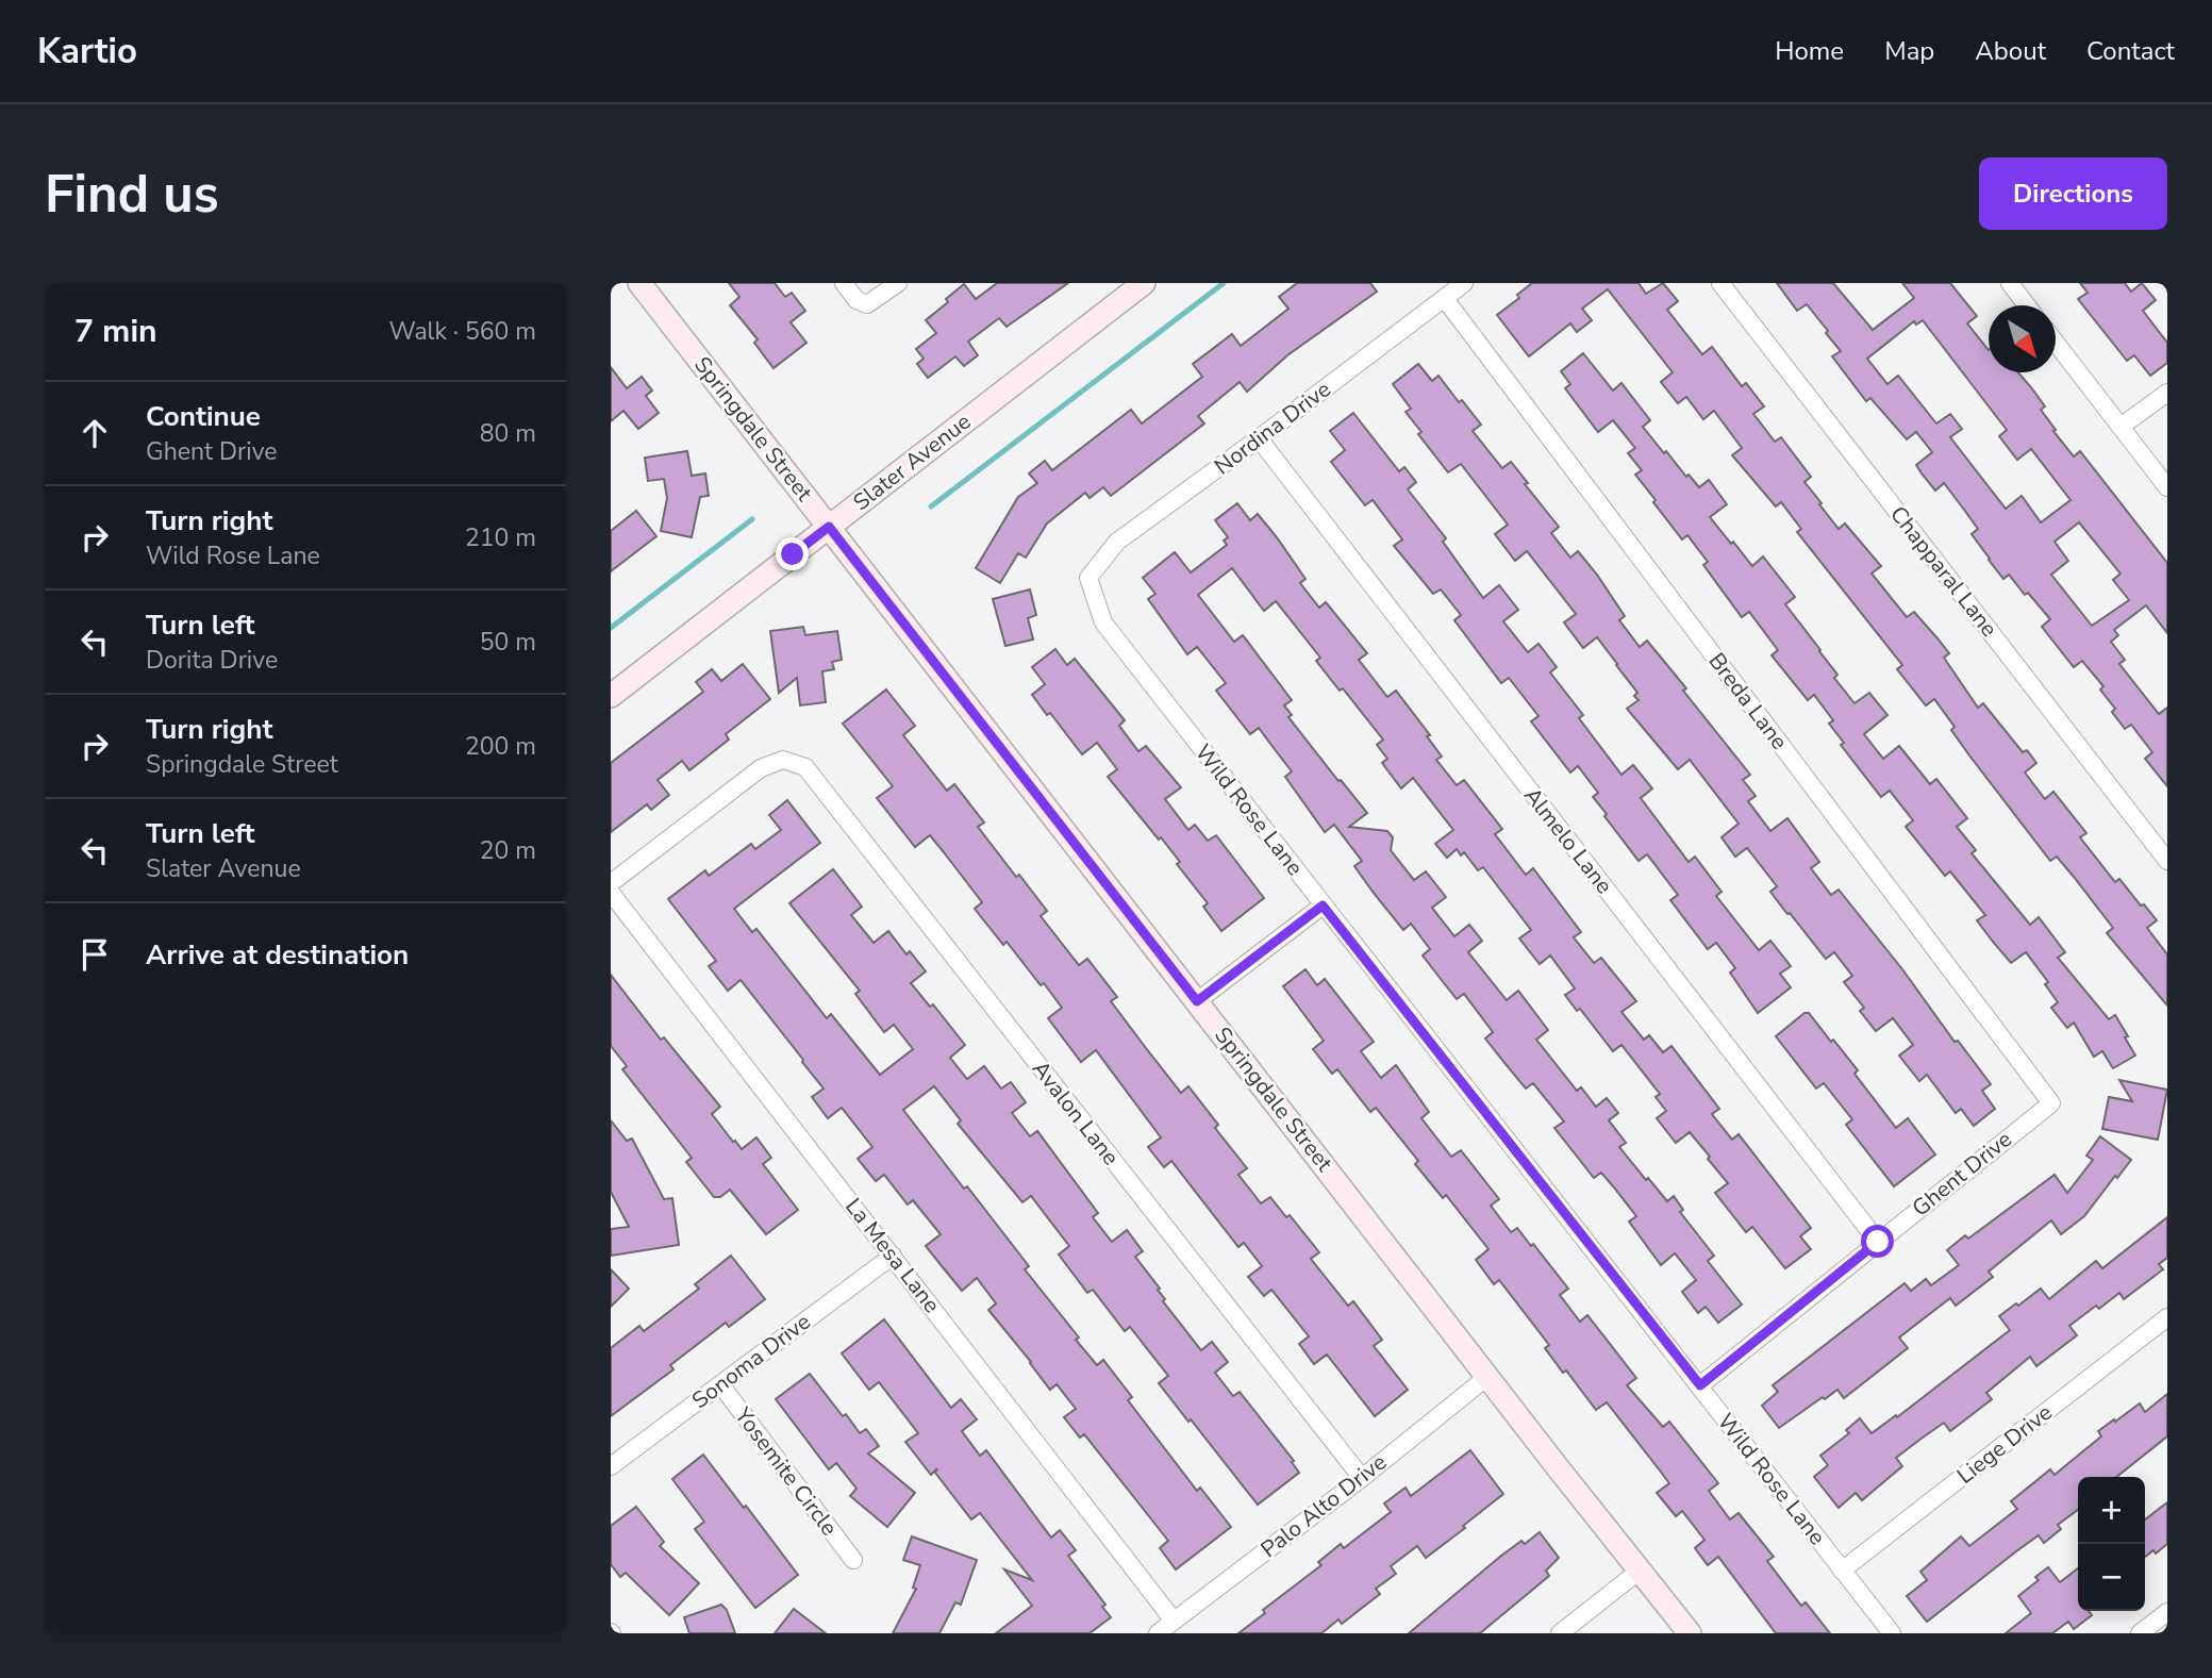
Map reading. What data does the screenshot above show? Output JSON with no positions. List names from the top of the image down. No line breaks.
{"streets":{"street":["Nordina Drive","Springdale Street","Slater Avenue","Chapparal Lane","Breda Lane","Wild Rose Lane","Almelo Lane","Avalon Lane","Ghent Drive","La Mesa Lane","Sonoma Drive","Liege Drive","Yosemite Circle","Palo Alto Drive"]},"crossings":[["Nordina Drive","Breda Lane"],["Nordina Drive","Wild Rose Lane"],["Nordina Drive","Almelo Lane"],["Springdale Street","Slater Avenue"],["Springdale Street","Palo Alto Drive"],["Breda Lane","Ghent Drive"],["Wild Rose Lane","Ghent Drive"],["Wild Rose Lane","Liege Drive"],["Almelo Lane","Ghent Drive"],["Avalon Lane","Palo Alto Drive"],["La Mesa Lane","Sonoma Drive"],["La Mesa Lane","Palo Alto Drive"],["Sonoma Drive","Yosemite Circle"]],"north":"bottom right","page":{"header":"Kartio","nav":["Home","Map","About","Contact"],"buttons":"Directions","title":"Find us","heading":["7 min","Walk · 560 m"],"list":[["Continue","Ghent Drive","80 m"],["Turn right","Wild Rose Lane","210 m"],["Turn left","Dorita Drive","50 m"],["Turn right","Springdale Street","200 m"],["Turn left","Slater Avenue","20 m"],"Arrive at destination"],"map_buttons":["+","−"]}}
